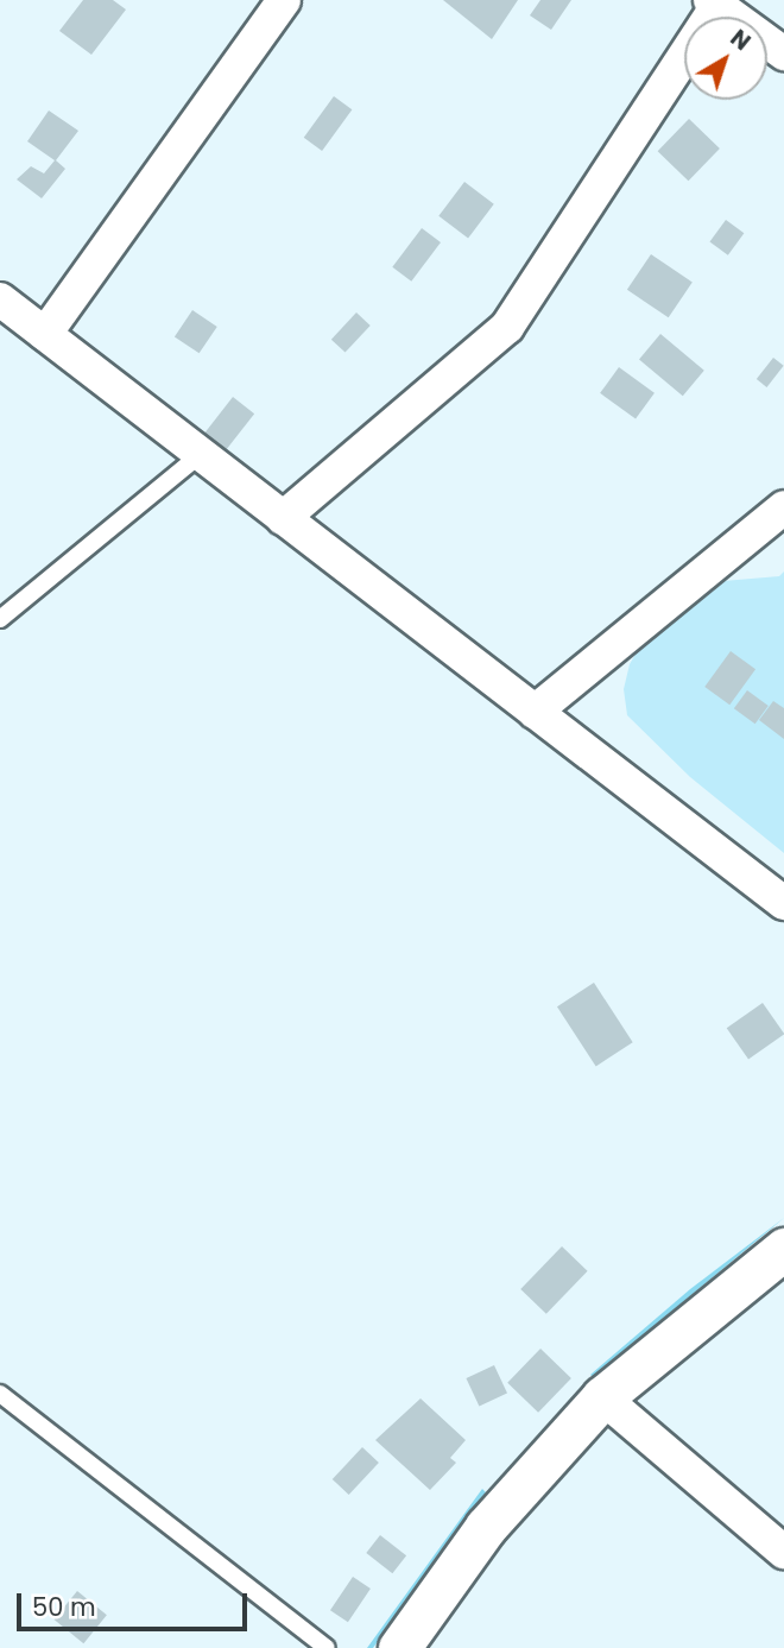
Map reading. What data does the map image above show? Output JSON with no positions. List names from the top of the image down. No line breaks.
{"scale_bar":"50 m","north":"top right"}
